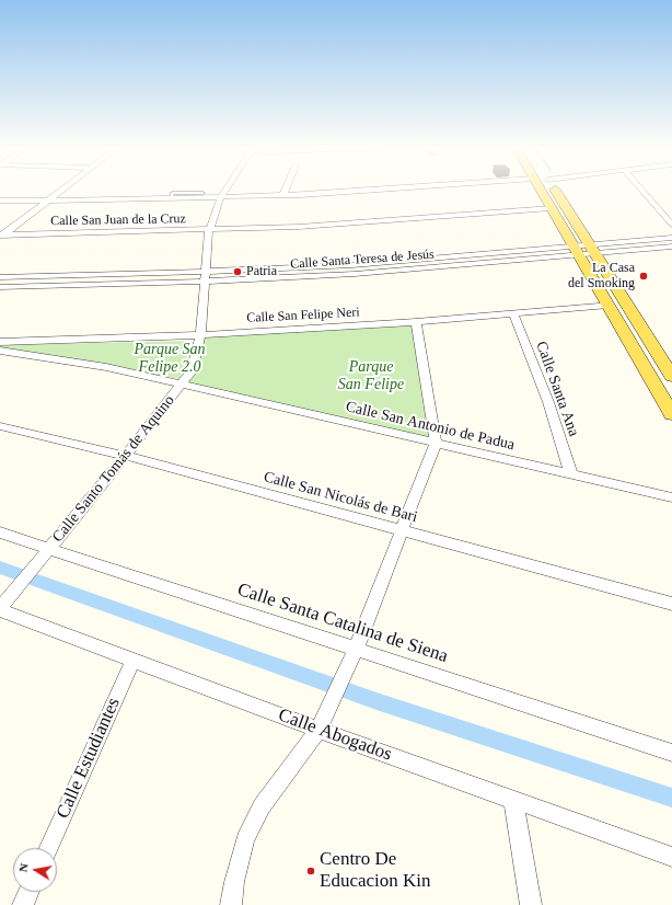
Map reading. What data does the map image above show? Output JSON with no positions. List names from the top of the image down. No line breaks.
{"streets":{"street":["Calle San Juan de la Cruz","Calle Santa Teresa de Jesús","Calle San Felipe Neri","Calle Santa Ana","Calle San Antonio de Padua","Calle Santo Tomás de Aquino","Calle San Nicolás de Bari","Calle Santa Catalina de Siena","Calle Abogados","Calle Estudiantes"]},"crossings":[["Calle San Juan de la Cruz","Calle Santo Tomás de Aquino"],["Calle Santa Teresa de Jesús","Calle Santo Tomás de Aquino"],["Calle San Felipe Neri","Calle Santa Ana"],["Calle San Felipe Neri","Calle Santo Tomás de Aquino"],["Calle Santa Ana","Calle San Antonio de Padua"],["Calle San Antonio de Padua","Calle Santo Tomás de Aquino"],["Calle Santo Tomás de Aquino","Calle San Nicolás de Bari"],["Calle Santo Tomás de Aquino","Calle Santa Catalina de Siena"],["Calle Santo Tomás de Aquino","Calle Abogados"],["Calle Abogados","Calle Estudiantes"]],"parks":["Parque San Felipe 2.0","Parque San Felipe"],"places":["Patria","La Casa del Smoking","Centro De Educacion Kin"],"north":"left"}
